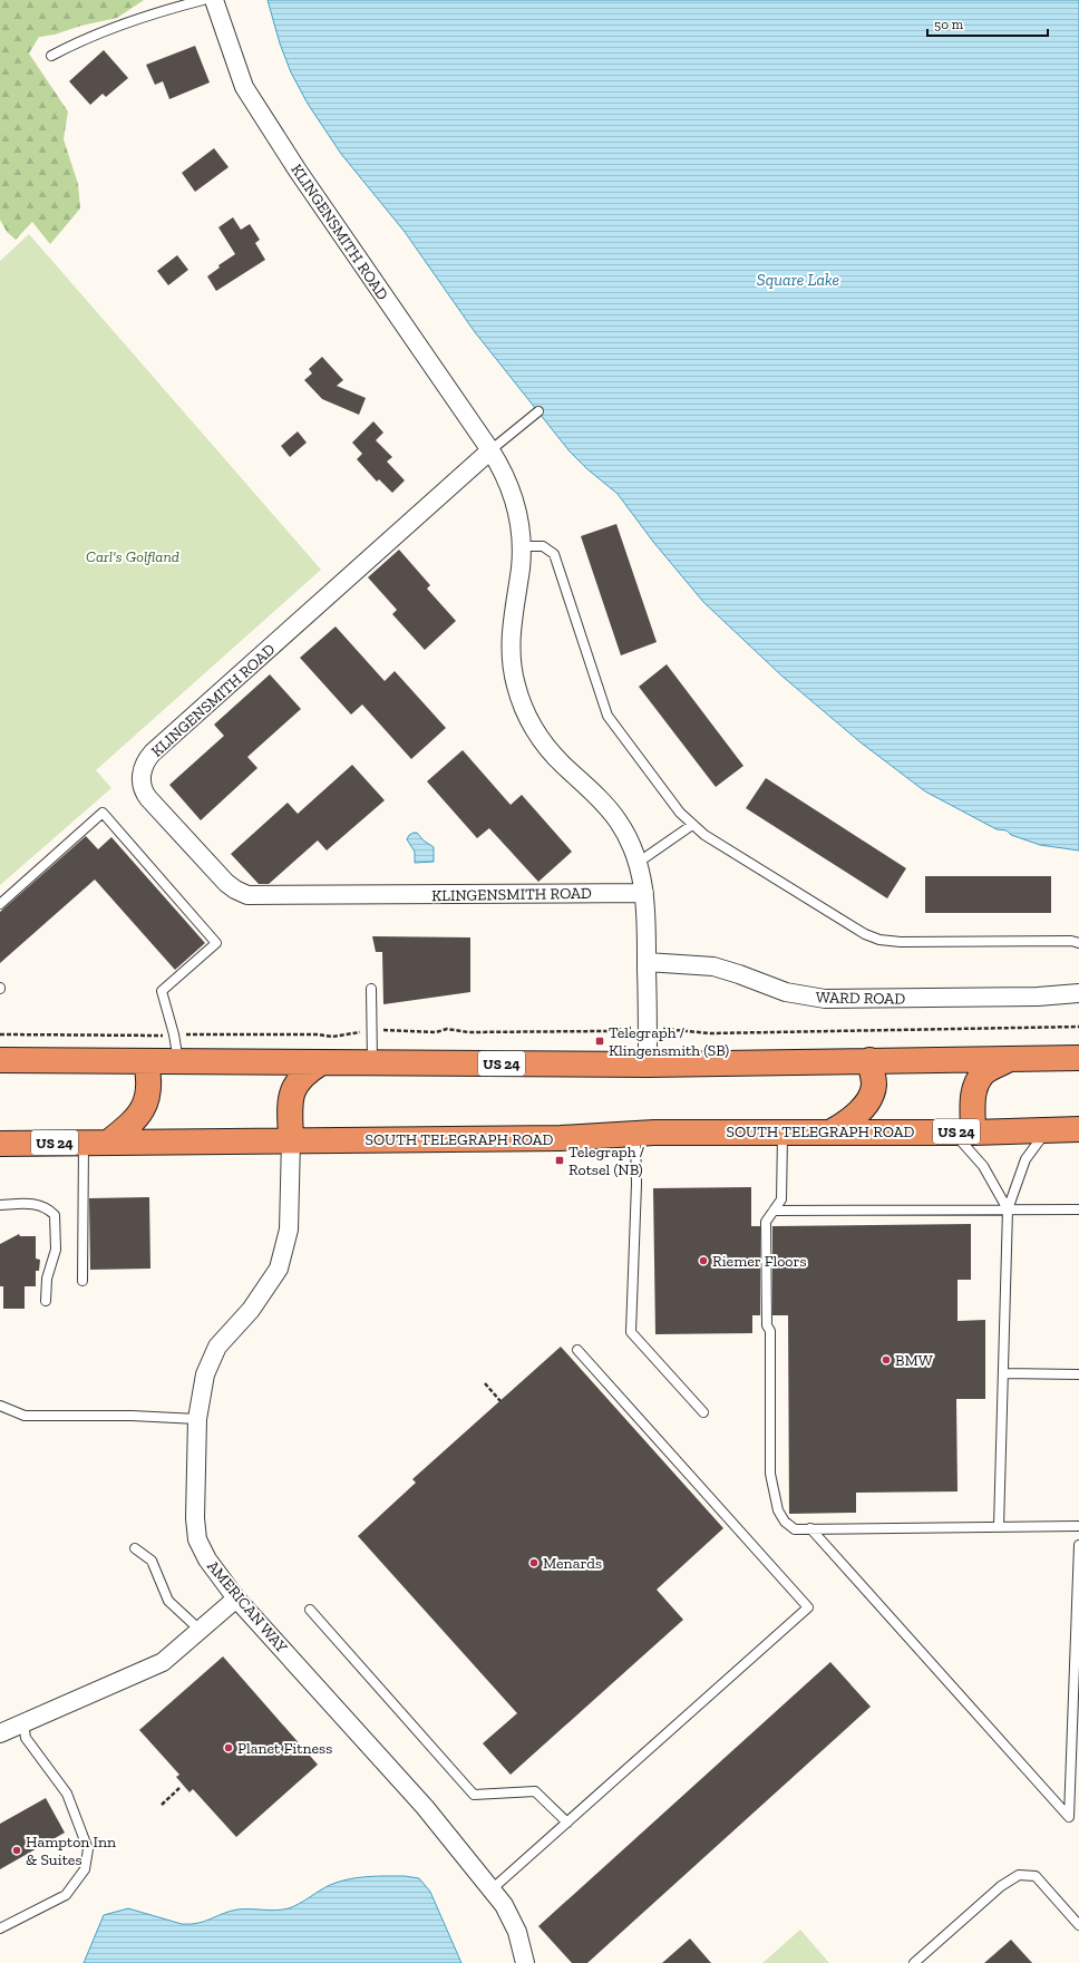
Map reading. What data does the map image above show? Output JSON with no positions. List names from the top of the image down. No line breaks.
{"streets":{"highway":["US 24","SOUTH TELEGRAPH ROAD"],"street":["KLINGENSMITH ROAD","WARD ROAD","AMERICAN WAY"]},"crossings":[["KLINGENSMITH ROAD","WARD ROAD"],["KLINGENSMITH ROAD","US 24"],["SOUTH TELEGRAPH ROAD","AMERICAN WAY"]],"water":["Square Lake"],"parks":["Carl's Golfland"],"places":{"transit":["Telegraph / Klingensmith (SB)","Telegraph / Rotsel (NB)"],"other":["Riemer Floors","BMW","Menards","Planet Fitness","Hampton Inn & Suites"]},"scale_bar":"50 m"}
